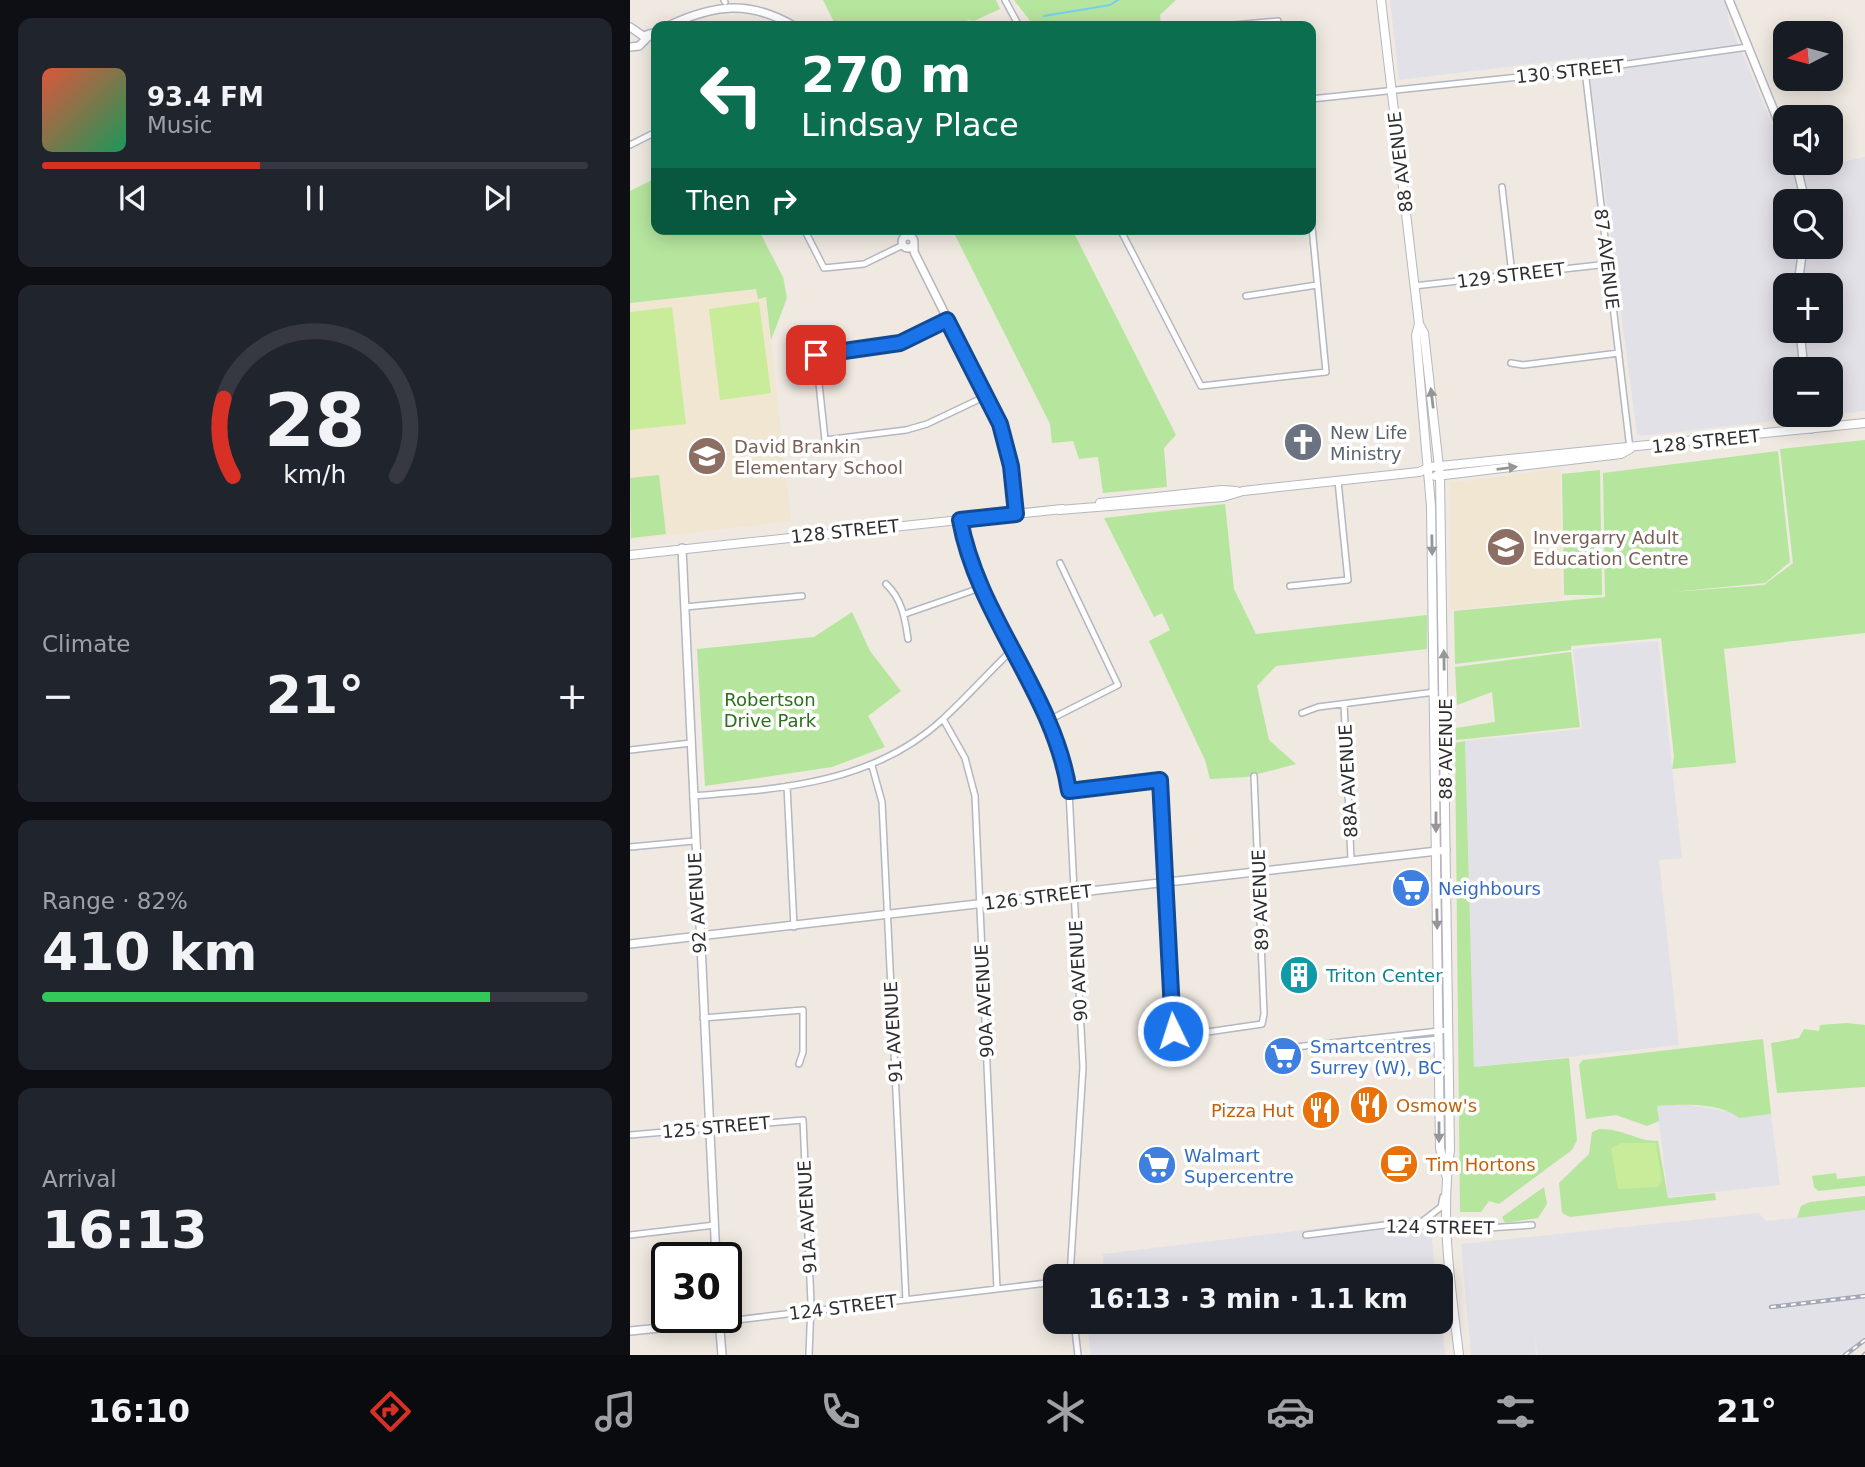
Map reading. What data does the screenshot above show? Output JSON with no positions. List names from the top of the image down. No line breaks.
{"streets":{"main road":["88 AVENUE","128 STREET"],"street":["130 STREET","87 AVENUE","129 STREET","88A AVENUE","126 STREET","89 AVENUE","92 AVENUE","90 AVENUE","90A AVENUE","91 AVENUE","125 STREET","91A AVENUE","124 STREET"]},"crossings":[["130 STREET","88 AVENUE"],["130 STREET","87 AVENUE"],["88 AVENUE","129 STREET"],["88 AVENUE","128 STREET"],["88 AVENUE","126 STREET"],["88 AVENUE","124 STREET"],["87 AVENUE","129 STREET"],["87 AVENUE","128 STREET"],["128 STREET","92 AVENUE"],["128 STREET","90 AVENUE"],["88A AVENUE","126 STREET"],["126 STREET","89 AVENUE"],["126 STREET","92 AVENUE"],["126 STREET","90 AVENUE"],["126 STREET","90A AVENUE"],["126 STREET","91 AVENUE"],["92 AVENUE","125 STREET"],["90A AVENUE","124 STREET"],["91 AVENUE","124 STREET"],["125 STREET","91A AVENUE"],["91A AVENUE","124 STREET"]],"parks":["Robertson Drive Park"],"places":{"church":["New Life Ministry"],"school or university":["David Brankin Elementary School","Invergarry Adult Education Centre"],"supermarket":["Neighbours","Smartcentres Surrey (W), BC","Walmart Supercentre"],"building":["Triton Center"],"restaurant":["Osmow's","Pizza Hut"],"cafe":["Tim Hortons"]},"north":"left","page":{"map_buttons":["+","−"],"turn":["270 m","Lindsay Place"],"song":["93.4 FM","Music"],"then":"Then","tile":["Climate",["Range · 82%","410 km"],["Arrival","16:13"]],"heat":["−","21°","+"],"limit":"30","trip":"16:13 · 3 min · 1.1 km","tabs":["16:10","21°"],"gauge":["28","km/h"]}}
